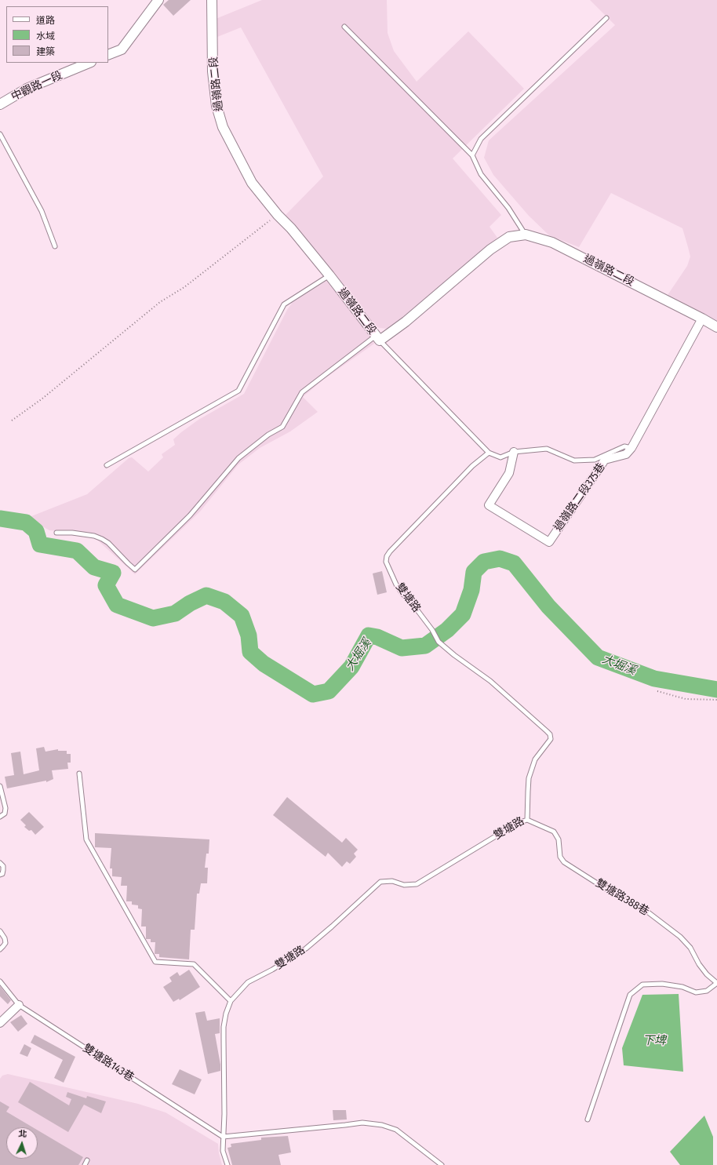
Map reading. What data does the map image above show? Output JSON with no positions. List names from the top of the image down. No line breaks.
{"streets":{"street":["過嶺路二段","中觀路一段","過嶺路二段375巷"],"lane":["雙塘路","雙塘路388巷","雙塘路143巷"]},"crossings":[["過嶺路二段","過嶺路二段375巷"],["雙塘路","雙塘路388巷"],["雙塘路","雙塘路143巷"]],"water":["大堀溪","下埤"],"legend":["道路","水域","建築"],"north":"top"}
